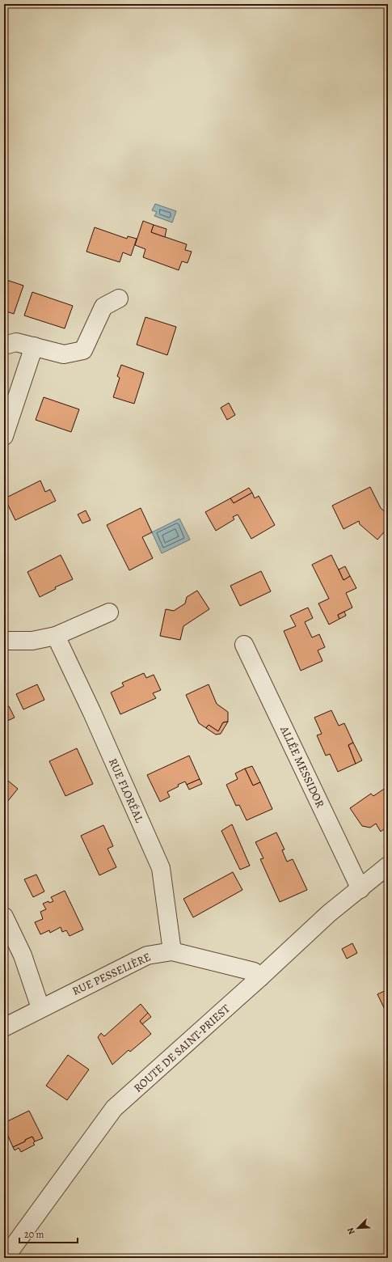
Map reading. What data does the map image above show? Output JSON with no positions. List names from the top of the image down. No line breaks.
{"streets":{"street":["ALLÉE MESSIDOR","RUE FLORÉAL","RUE PESSELIÈRE","ROUTE DE SAINT-PRIEST"]},"crossings":[["ALLÉE MESSIDOR","ROUTE DE SAINT-PRIEST"],["RUE FLORÉAL","RUE PESSELIÈRE"],["RUE PESSELIÈRE","ROUTE DE SAINT-PRIEST"]],"scale_bar":"20 m","north":"bottom left"}
